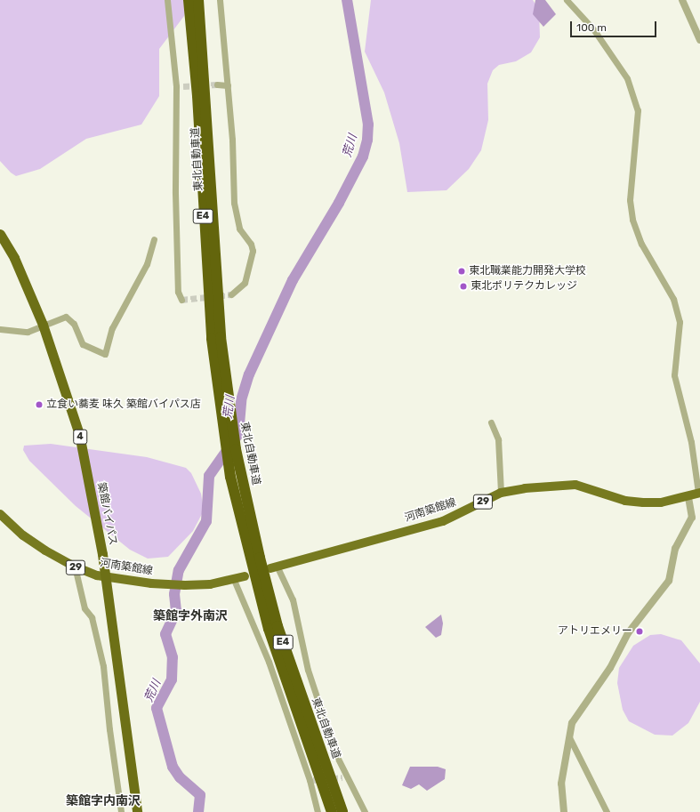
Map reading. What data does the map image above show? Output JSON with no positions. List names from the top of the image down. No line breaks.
{"streets":{"highway":["東北自動車道","E4","4","築館バイパス"],"main road":["29","河南築館線"]},"districts":["築館字外南沢","築館字内南沢"],"water":["荒川"],"places":["東北職業能力開発大学校","東北ポリテクカレッジ","立食い蕎麦 味久 築館バイパス店","アトリエメリー"],"scale_bar":"100 m"}
